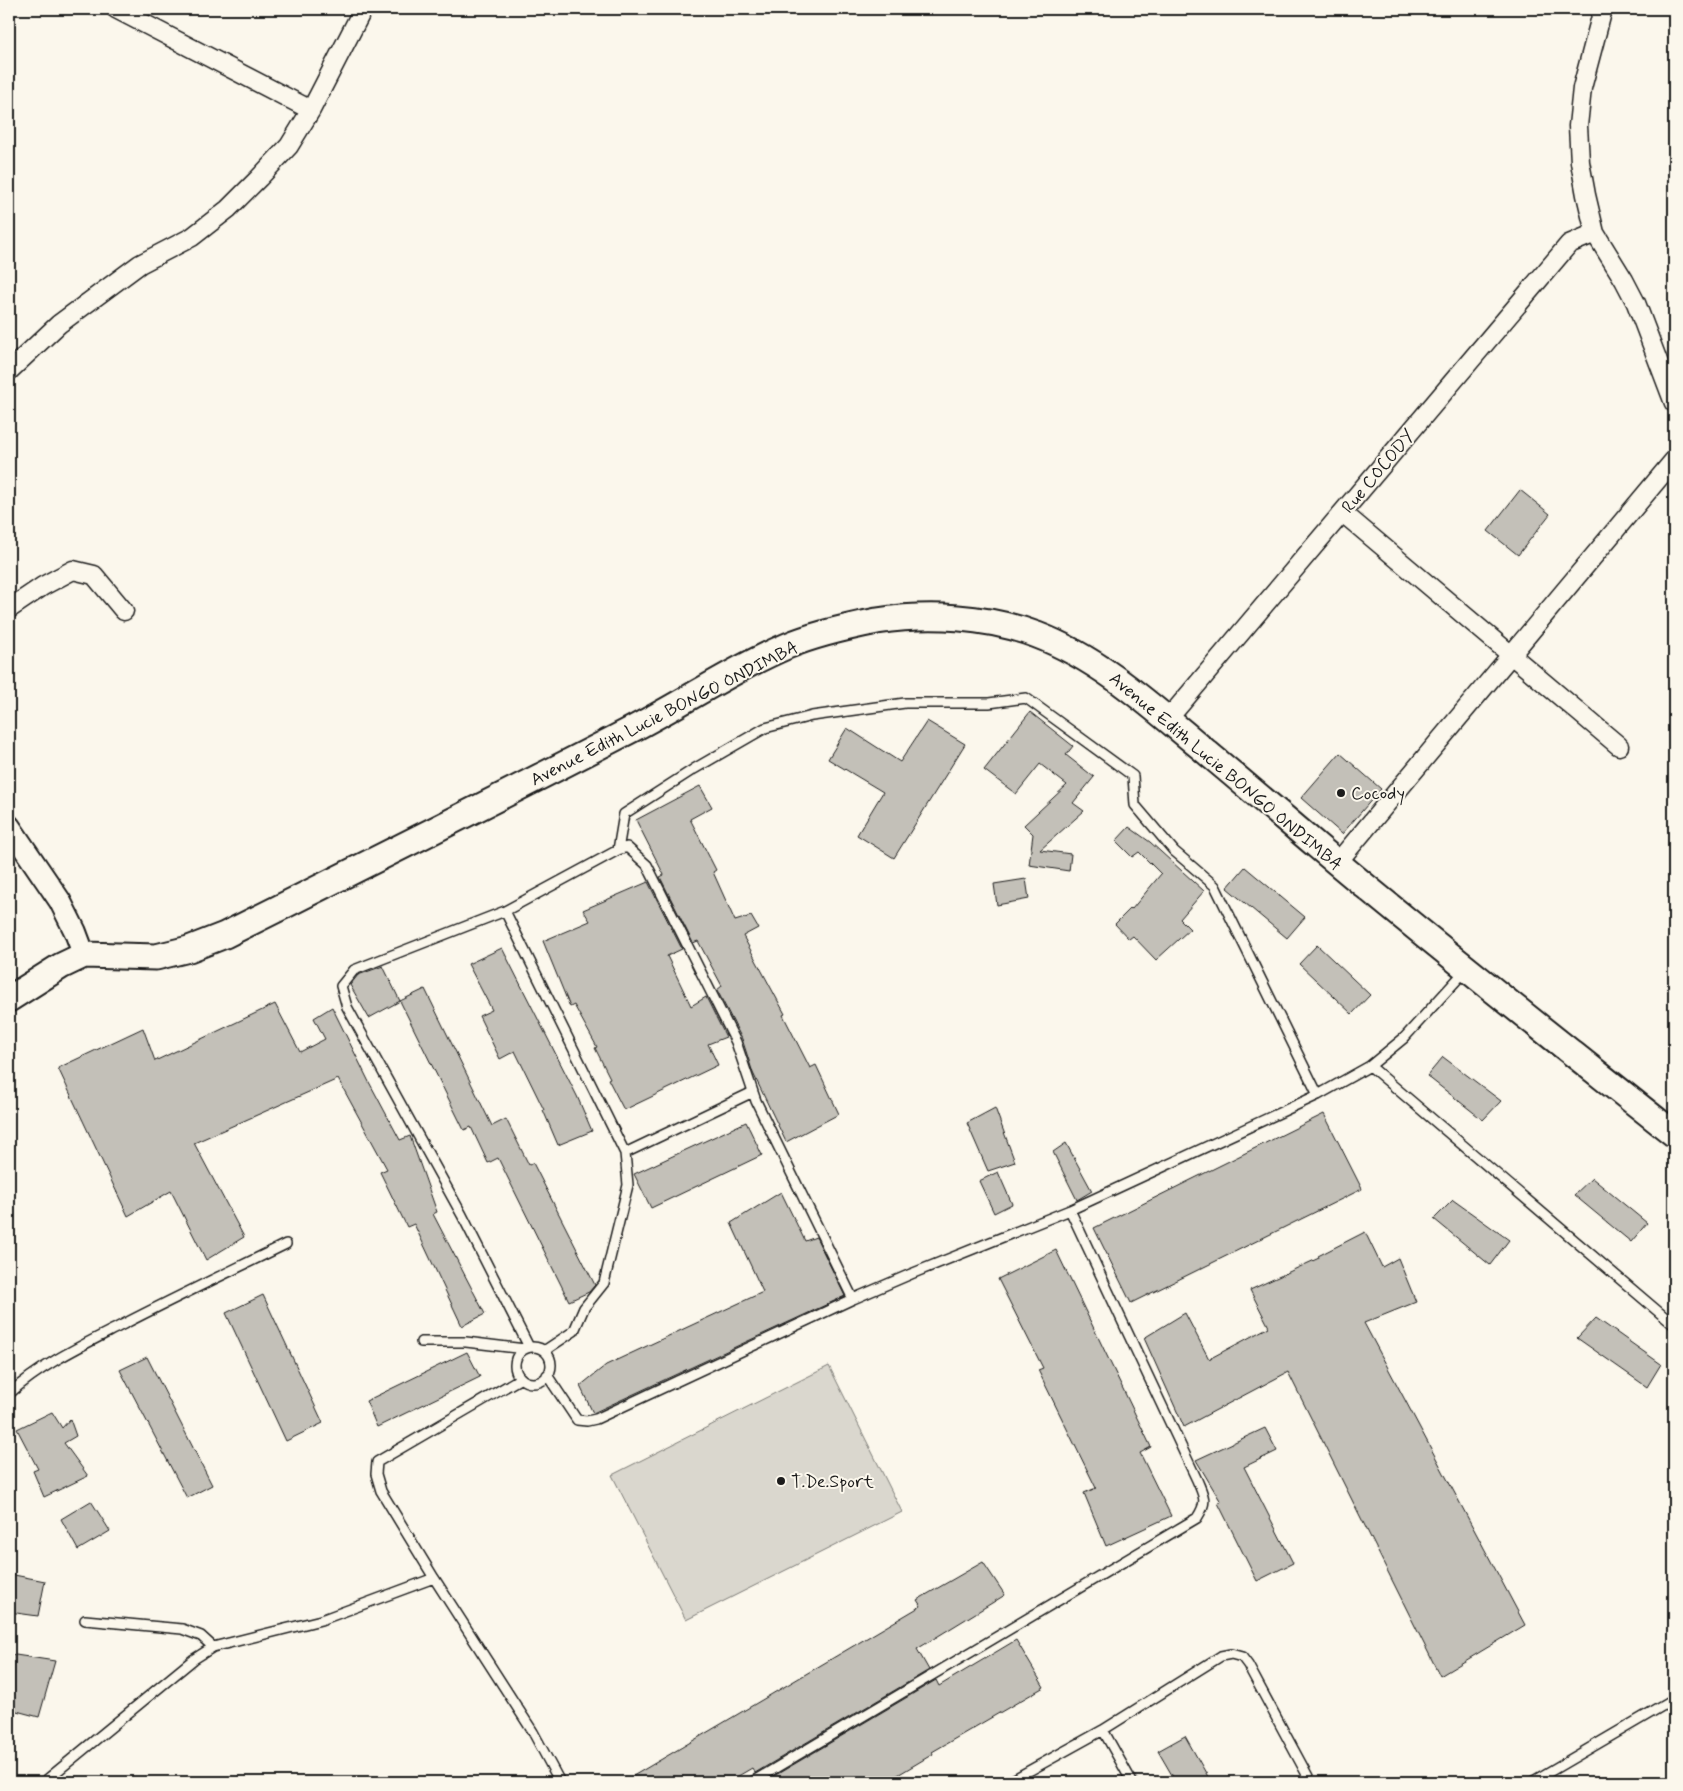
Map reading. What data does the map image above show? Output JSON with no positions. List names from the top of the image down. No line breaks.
{"streets":{"main road":["Avenue Edith Lucie BONGO ONDIMBA"],"street":["Rue COCODY"]},"crossings":[["Rue COCODY","Avenue Edith Lucie BONGO ONDIMBA"]],"places":["Cocody","T.De.Sport"]}
